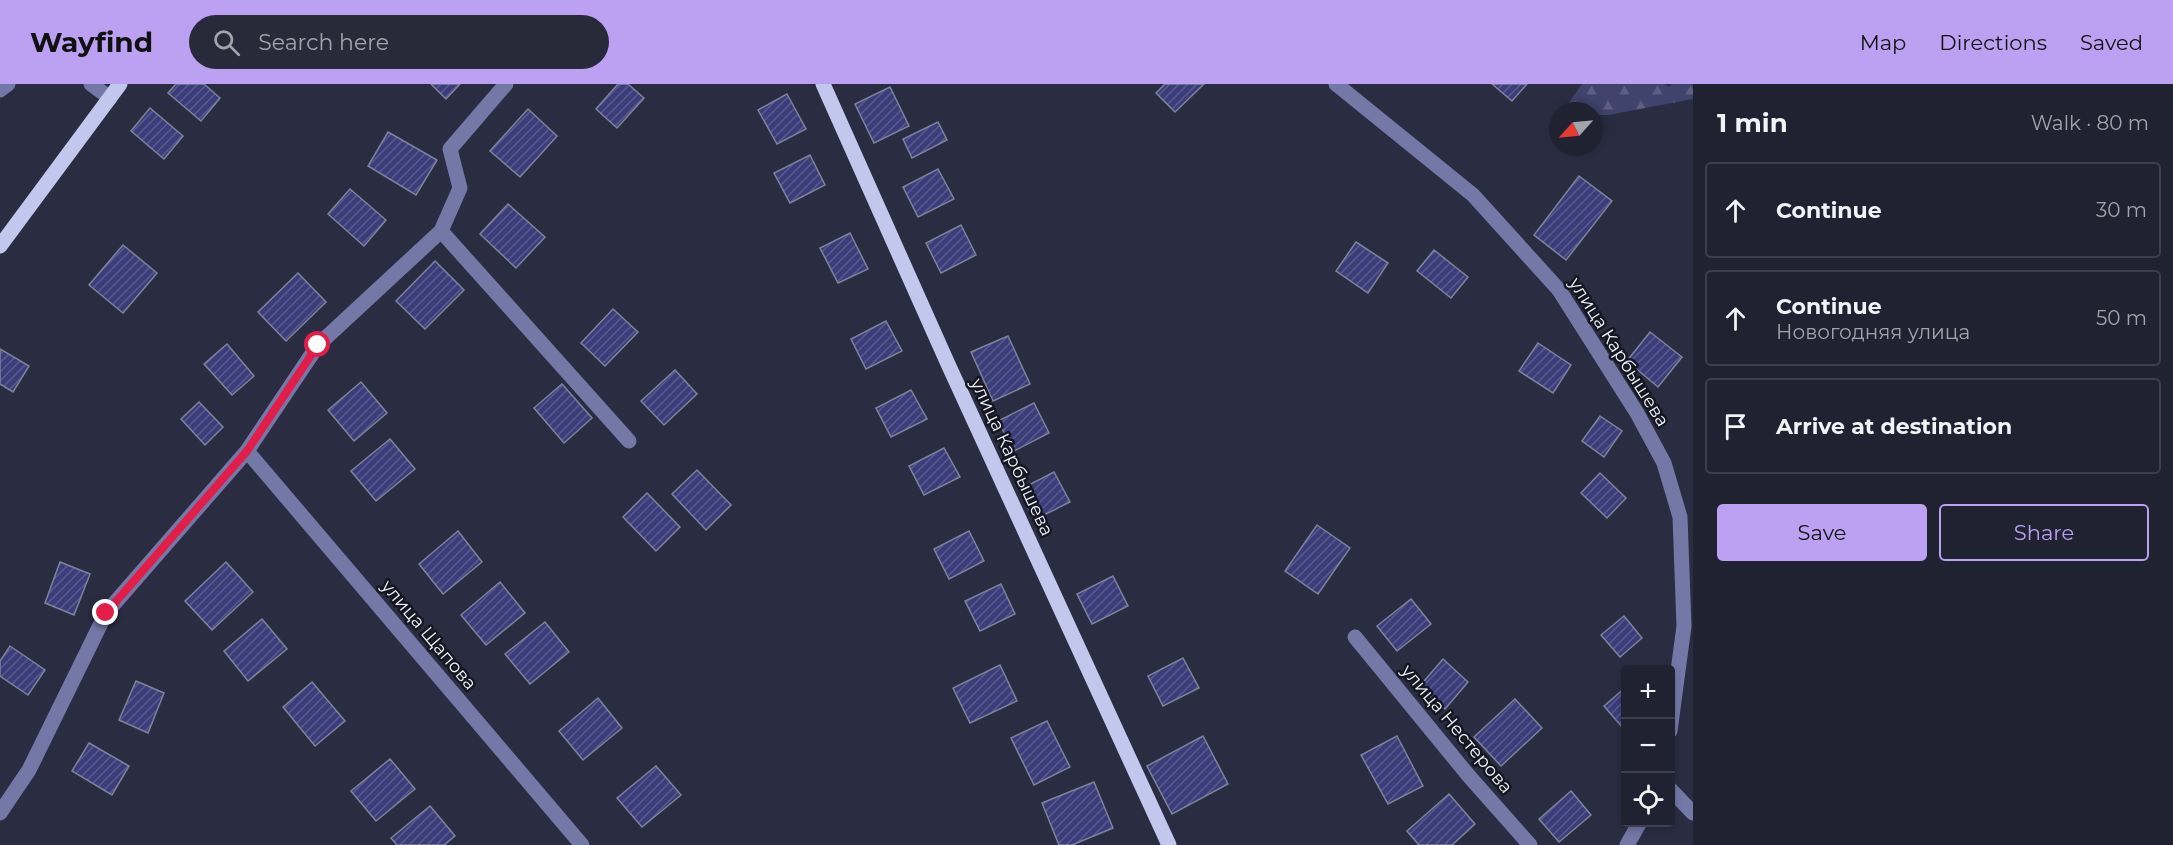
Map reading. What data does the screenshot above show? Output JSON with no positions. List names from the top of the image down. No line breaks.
{"streets":{"main road":["улица Карбышева"],"street":["улица Щапова","улица Нестерова"]},"north":"bottom left","page":{"header":"Wayfind","search":"Search here","nav":["Map","Directions","Saved"],"heading":["1 min","Walk · 80 m"],"list":[["Continue","30 m"],["Continue","Новогодняя улица","50 m"],"Arrive at destination"],"buttons":["Save","Share"],"map_buttons":["+","−"]}}
